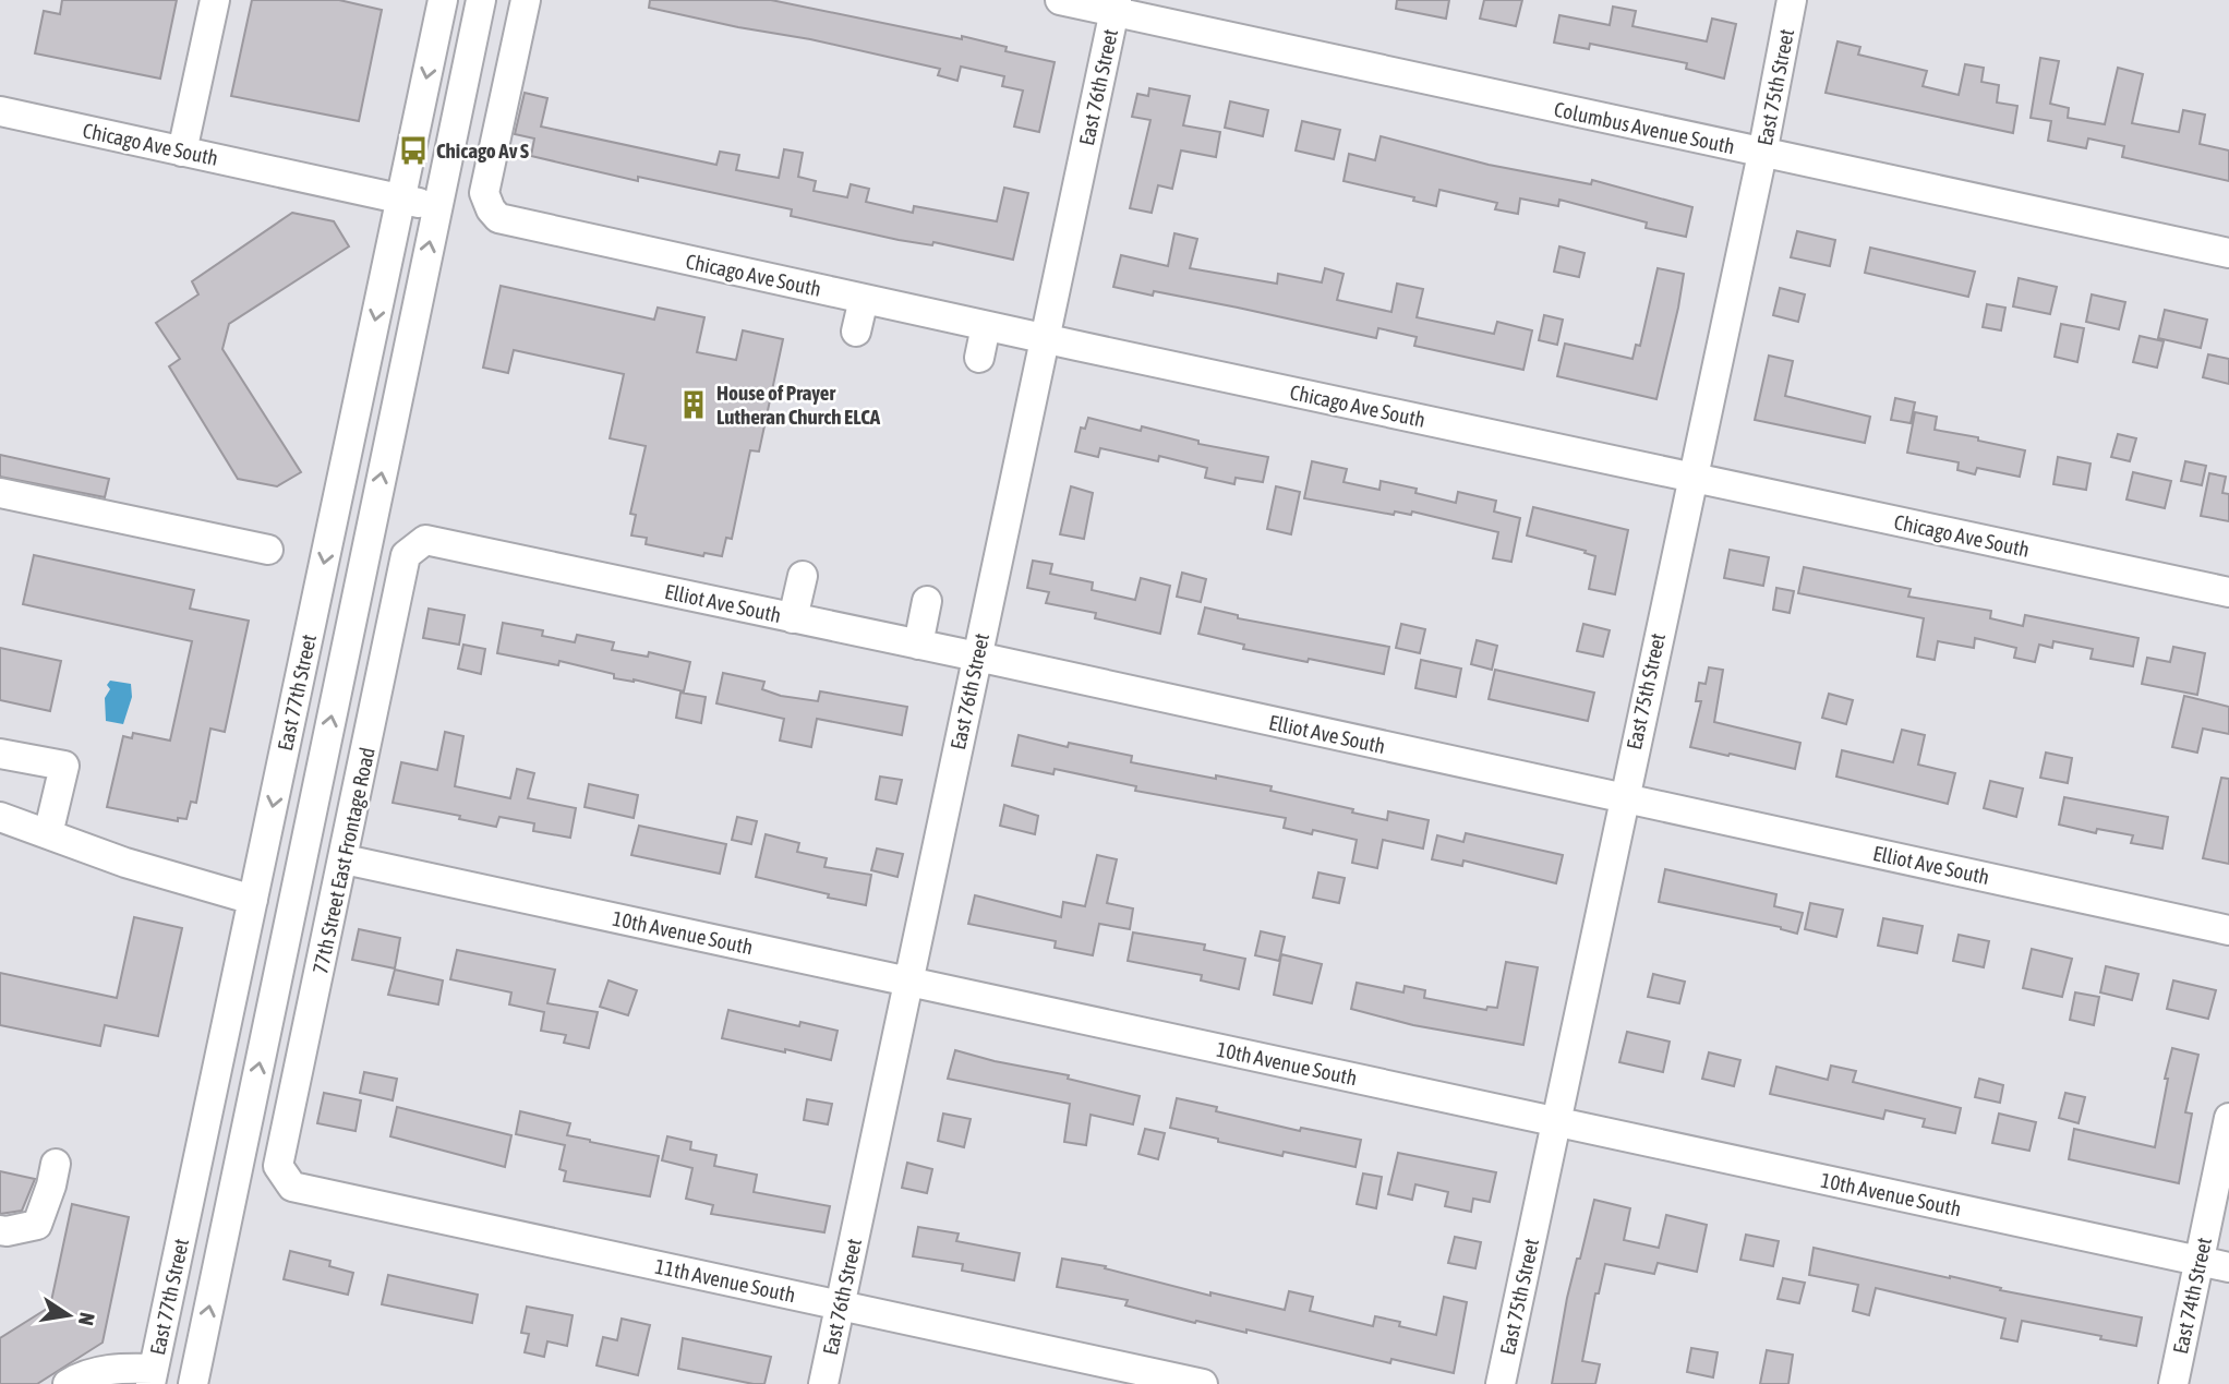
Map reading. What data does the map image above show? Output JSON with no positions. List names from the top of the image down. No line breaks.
{"streets":{"street":["East 76th Street","East 75th Street","Columbus Avenue South","Chicago Ave South","Elliot Ave South","East 77th Street","77th Street East Frontage Road","10th Avenue South","11th Avenue South","East 74th Street"]},"crossings":[["East 76th Street","Columbus Avenue South"],["East 76th Street","Chicago Ave South"],["East 76th Street","Elliot Ave South"],["East 76th Street","10th Avenue South"],["East 76th Street","11th Avenue South"],["East 75th Street","Columbus Avenue South"],["East 75th Street","Chicago Ave South"],["East 75th Street","Elliot Ave South"],["East 75th Street","10th Avenue South"],["Chicago Ave South","East 77th Street"],["Elliot Ave South","77th Street East Frontage Road"],["77th Street East Frontage Road","10th Avenue South"],["77th Street East Frontage Road","11th Avenue South"],["10th Avenue South","East 74th Street"]],"places":{"bus stop":["Chicago Av S"],"building":["House of Prayer Lutheran Church ELCA"]},"north":"right"}
